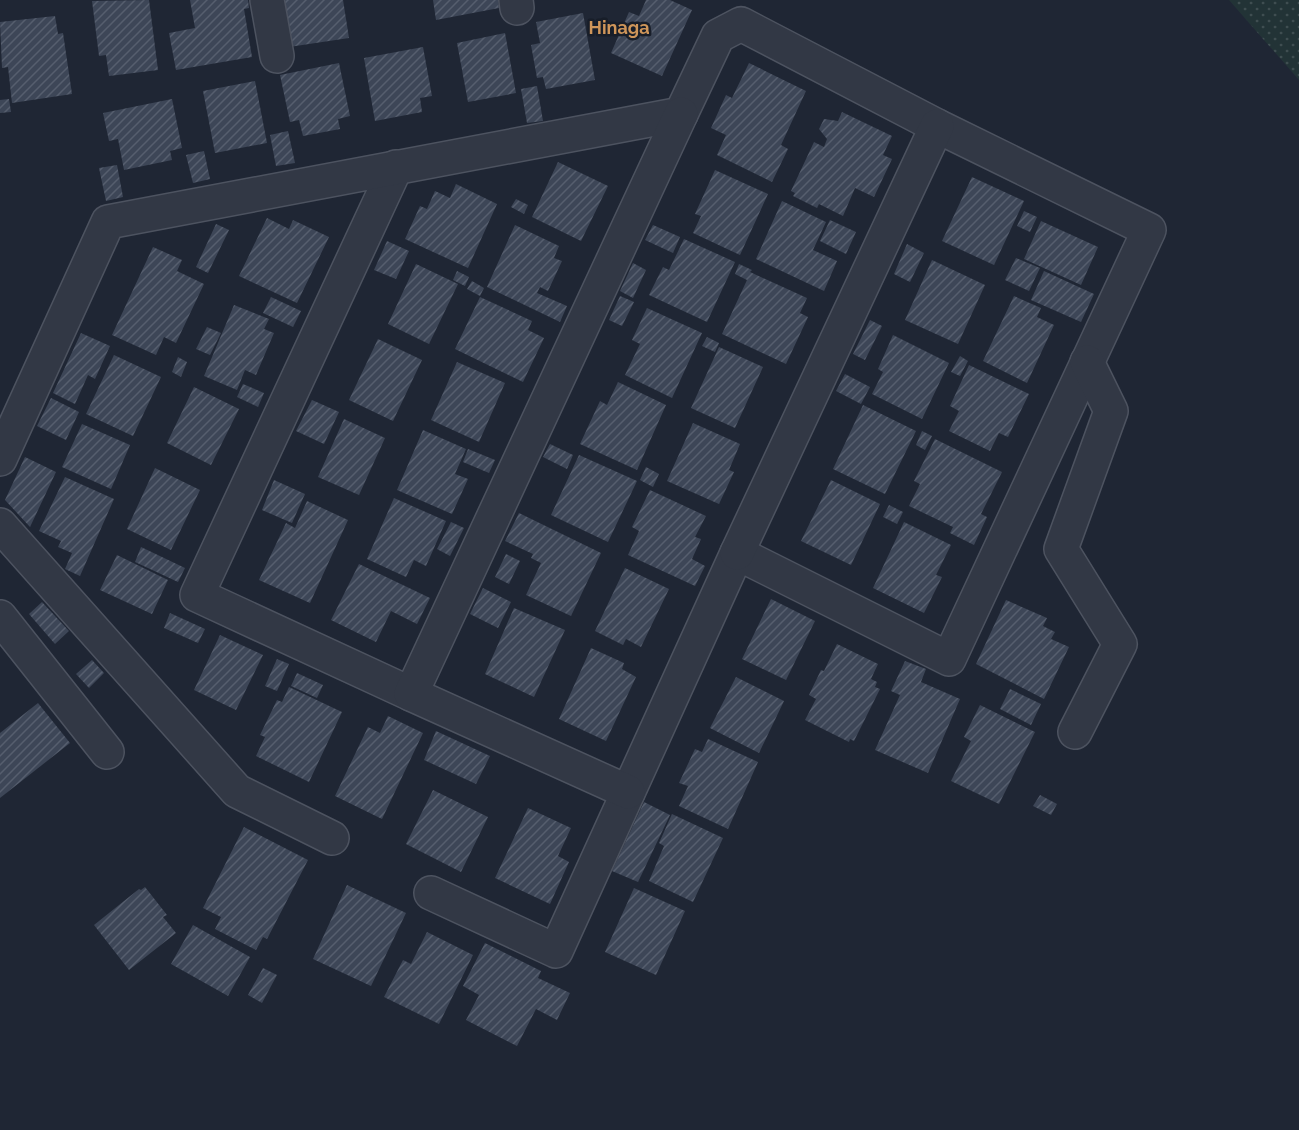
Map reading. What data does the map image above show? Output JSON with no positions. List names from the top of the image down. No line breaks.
{"districts":["Hinaga"]}
